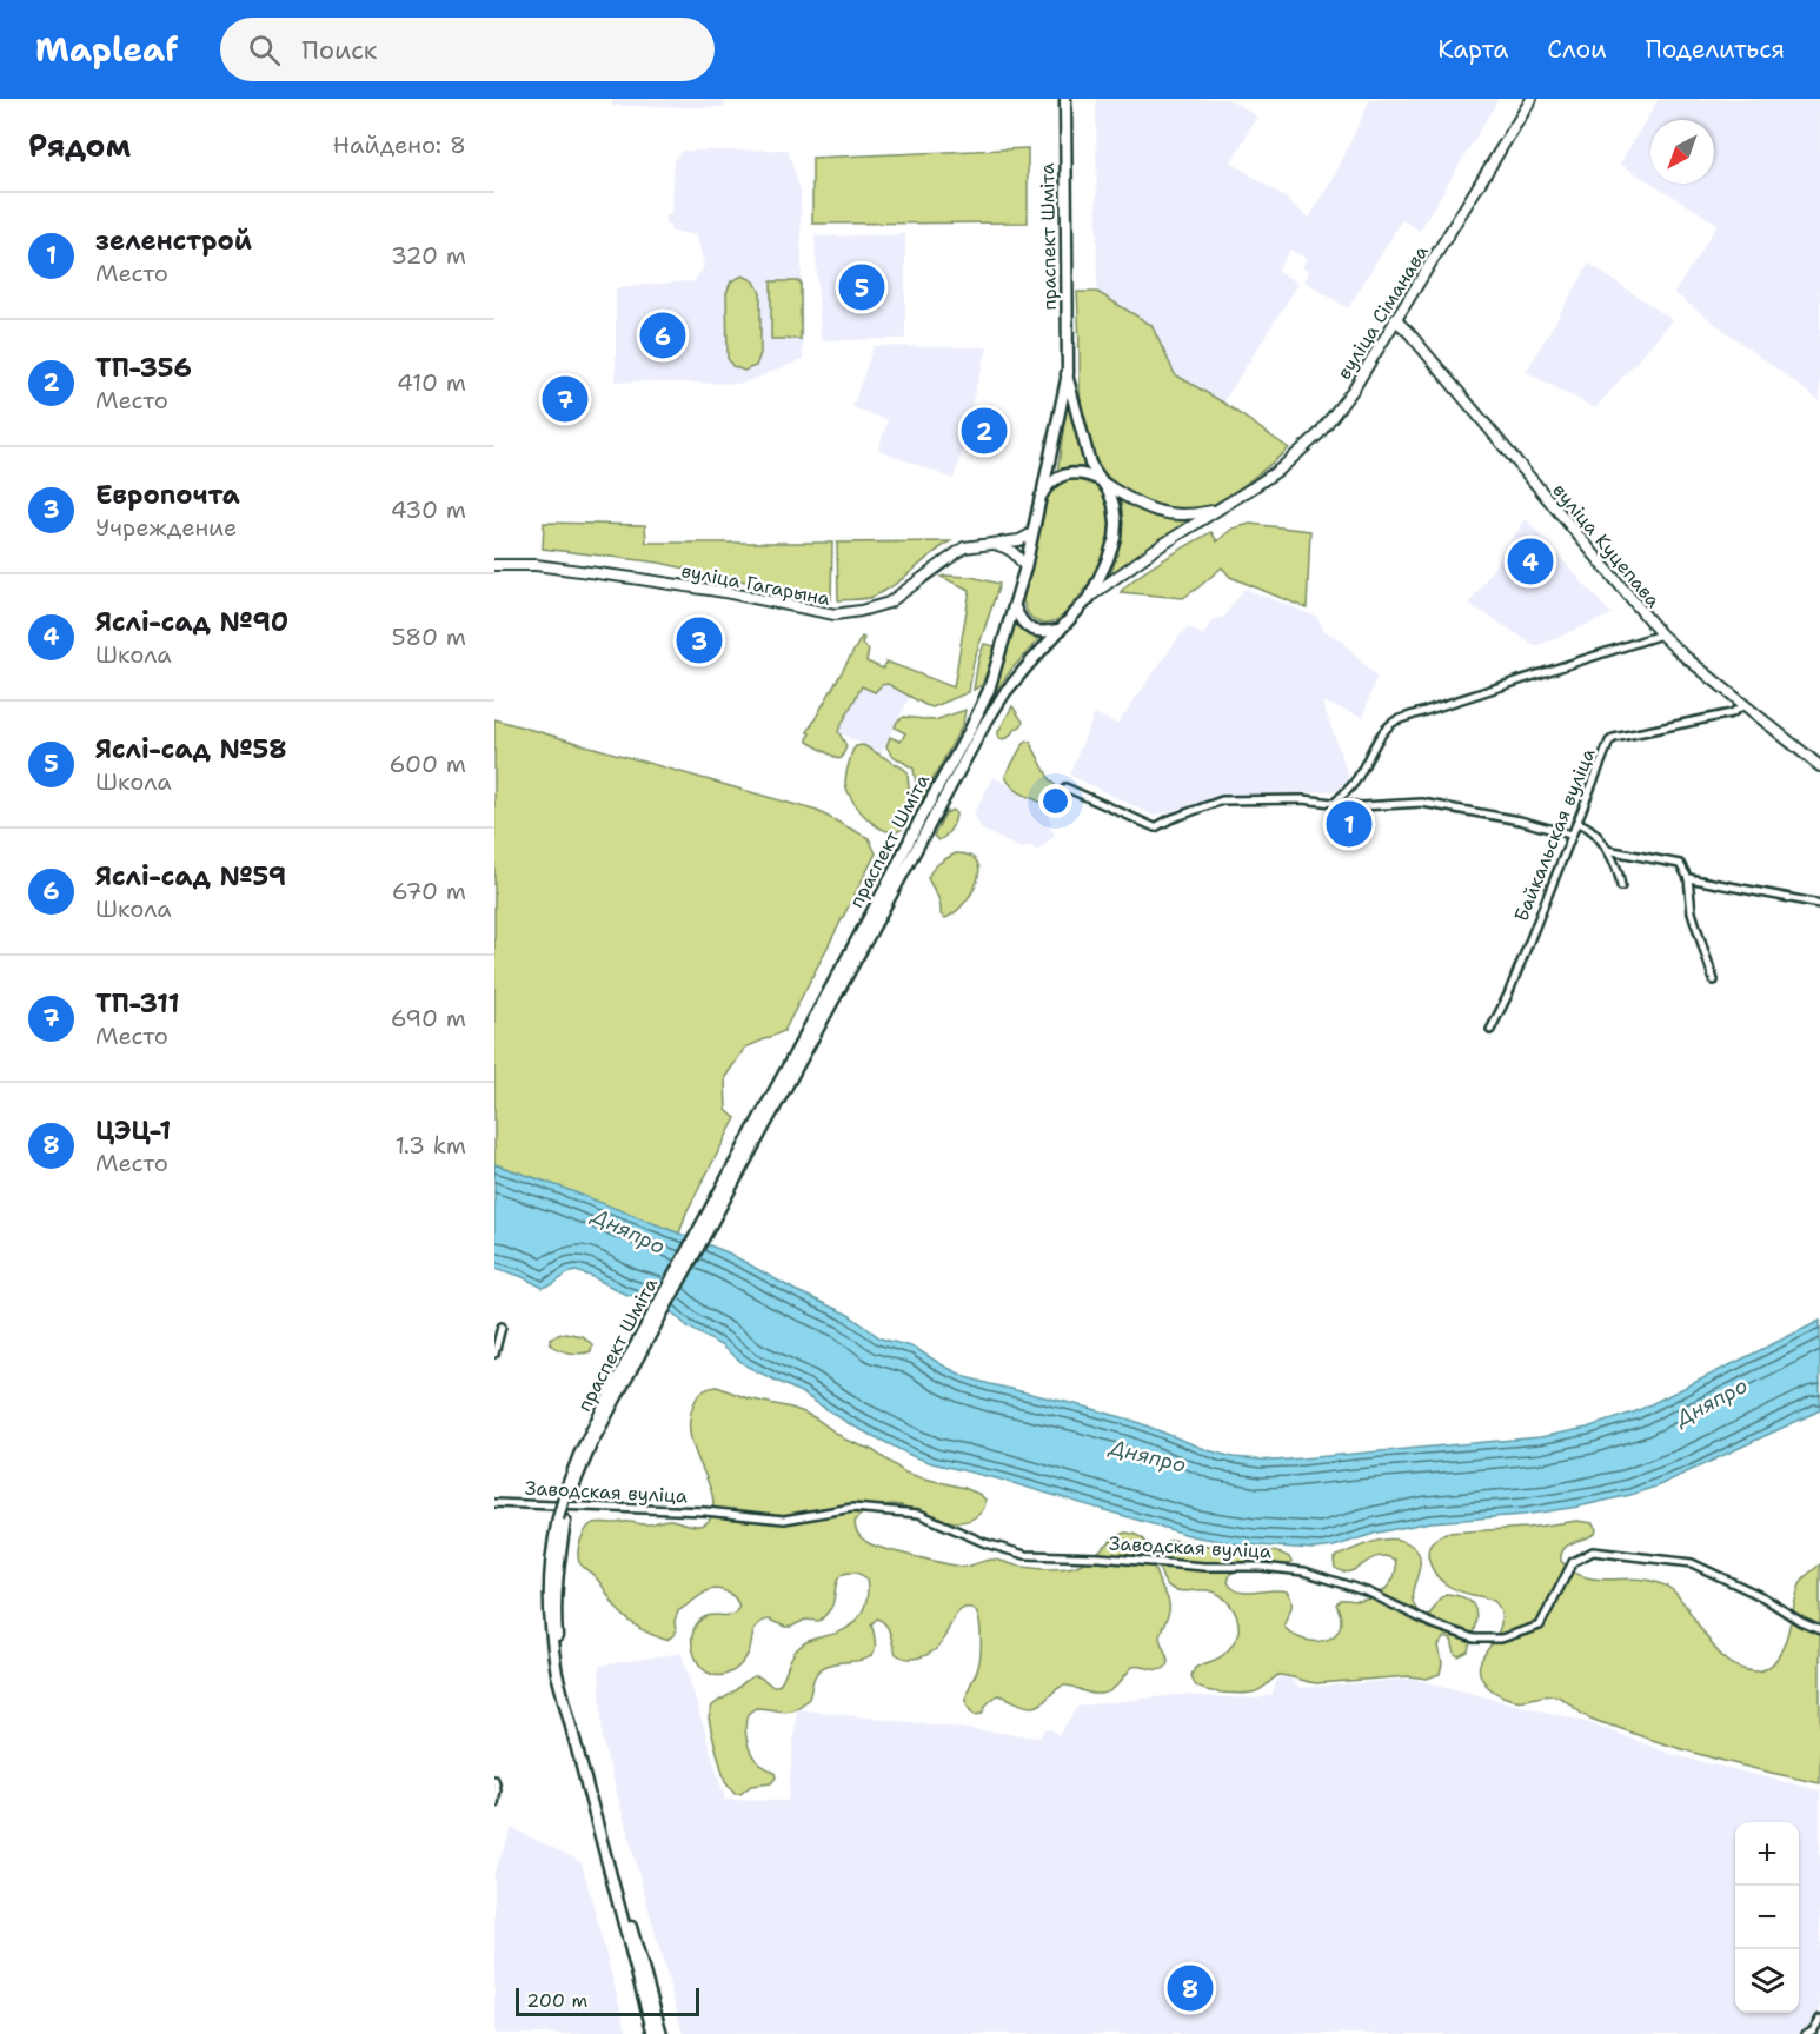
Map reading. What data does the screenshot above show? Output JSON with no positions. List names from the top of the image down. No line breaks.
{"streets":{"main road":["праспект Шміта","вуліца Сіманава","вуліца Куцепава","вуліца Гагарына"],"street":["Байкальская вуліца","Заводская вуліца"]},"crossings":[["праспект Шміта","вуліца Сіманава"],["праспект Шміта","вуліца Гагарына"],["вуліца Сіманава","вуліца Куцепава"],["вуліца Куцепава","Байкальская вуліца"]],"water":["Дняпро"],"scale_bar":"200 m","north":"bottom left","page":{"header":"Mapleaf","search":"Поиск","nav":["Карта","Слои","Поделиться"],"heading":["Рядом","Найдено: 8"],"list":[{"mark":"1","name":"зеленстрой","note":"Место","value":"320 m"},{"mark":"2","name":"ТП-356","note":"Место","value":"410 m"},{"mark":"3","name":"Европочта","note":"Учреждение","value":"430 m"},{"mark":"4","name":"Яслі-сад №90","note":"Школа","value":"580 m"},{"mark":"5","name":"Яслі-сад №58","note":"Школа","value":"600 m"},{"mark":"6","name":"Яслі-сад №59","note":"Школа","value":"670 m"},{"mark":"7","name":"ТП-311","note":"Место","value":"690 m"},{"mark":"8","name":"ЦЭЦ-1","note":"Место","value":"1.3 km"}],"pins":["5","6","7","2","4","3","1","8"],"map_buttons":["+","−"],"scale":"200 m"}}
